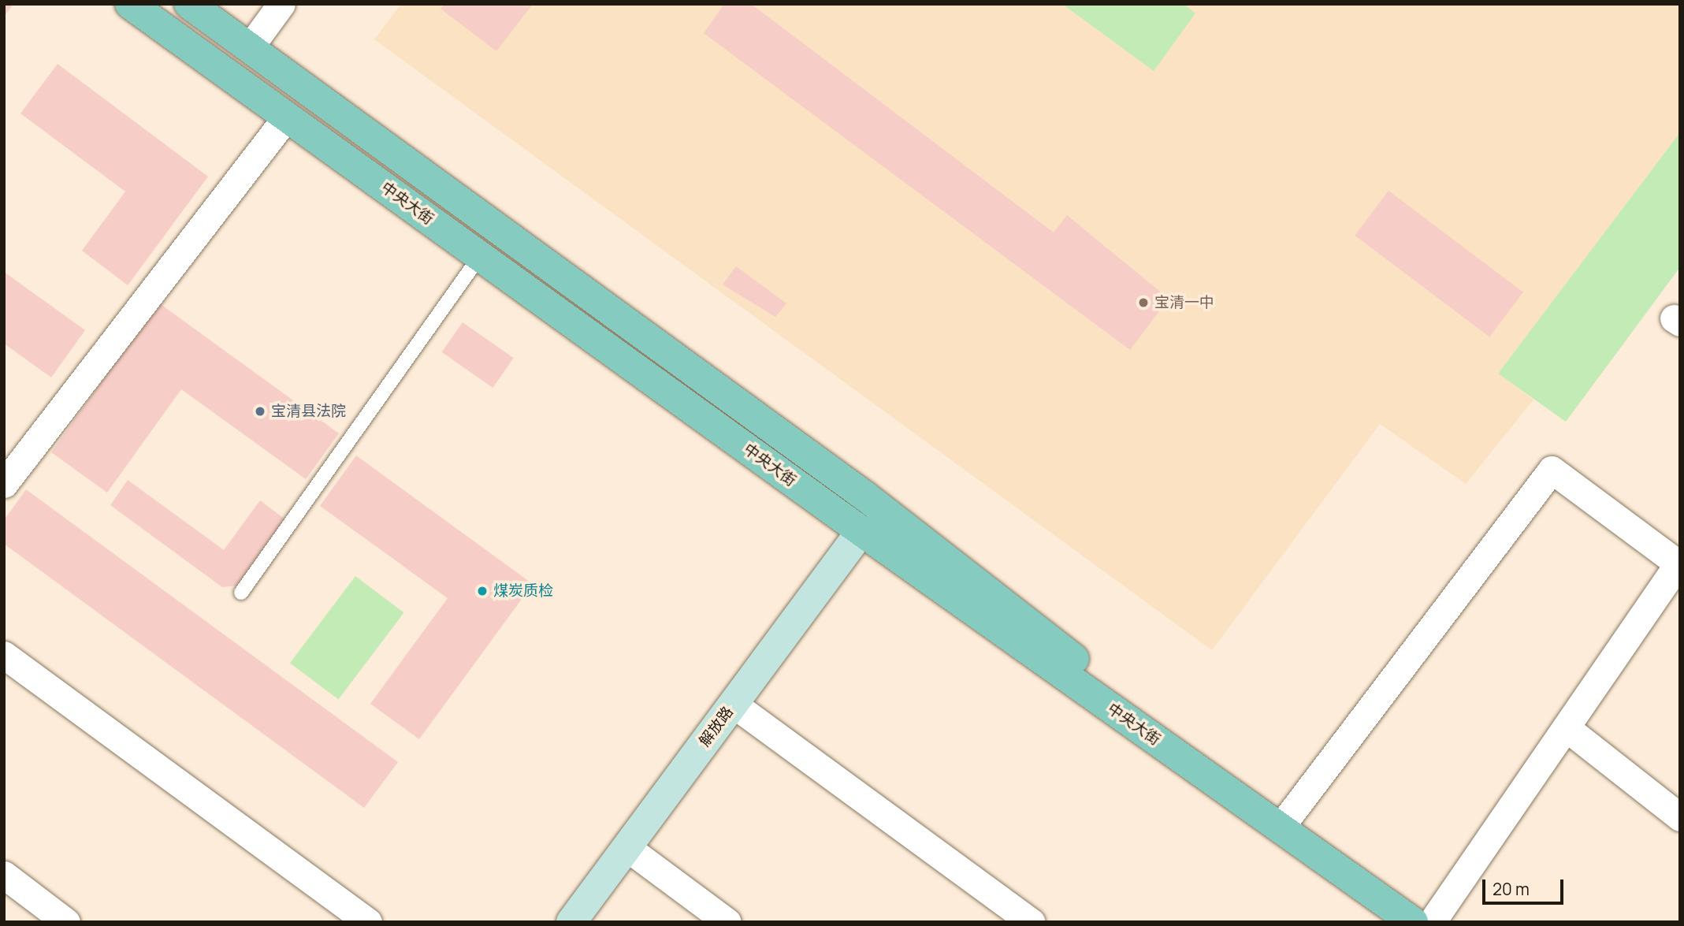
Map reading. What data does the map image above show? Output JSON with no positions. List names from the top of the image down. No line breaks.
{"streets":{"main road":["中央大街"],"street":["解放路"]},"crossings":[["中央大街","解放路"]],"places":["宝清一中","宝清县法院","煤炭质检"],"scale_bar":"20 m"}
